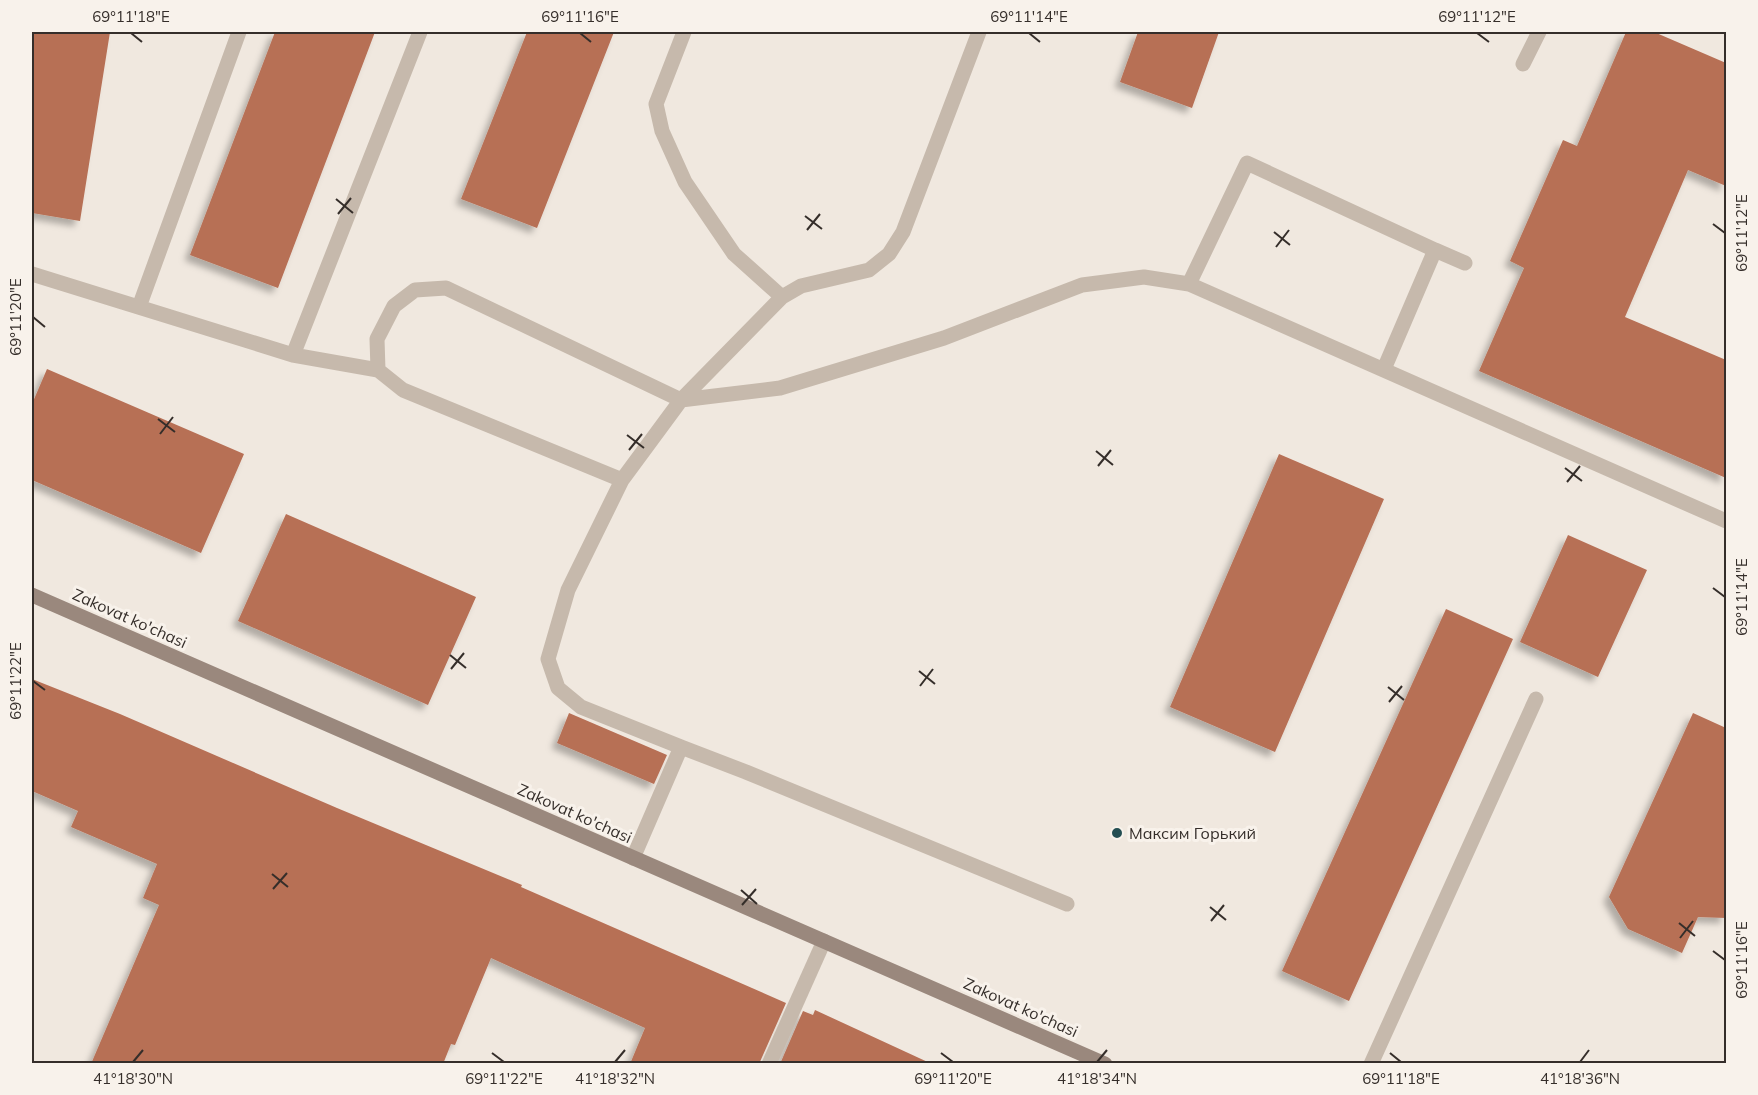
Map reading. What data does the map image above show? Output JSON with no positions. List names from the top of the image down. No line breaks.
{"streets":{"street":["Zakovat ko'chasi"]},"places":["Максим Горький"],"coordinates":["69°11'18\"E","69°11'16\"E","69°11'14\"E","69°11'12\"E","69°11'20\"E","69°11'22\"E","41°18'30\"N","41°18'32\"N","41°18'34\"N","41°18'36\"N"]}
